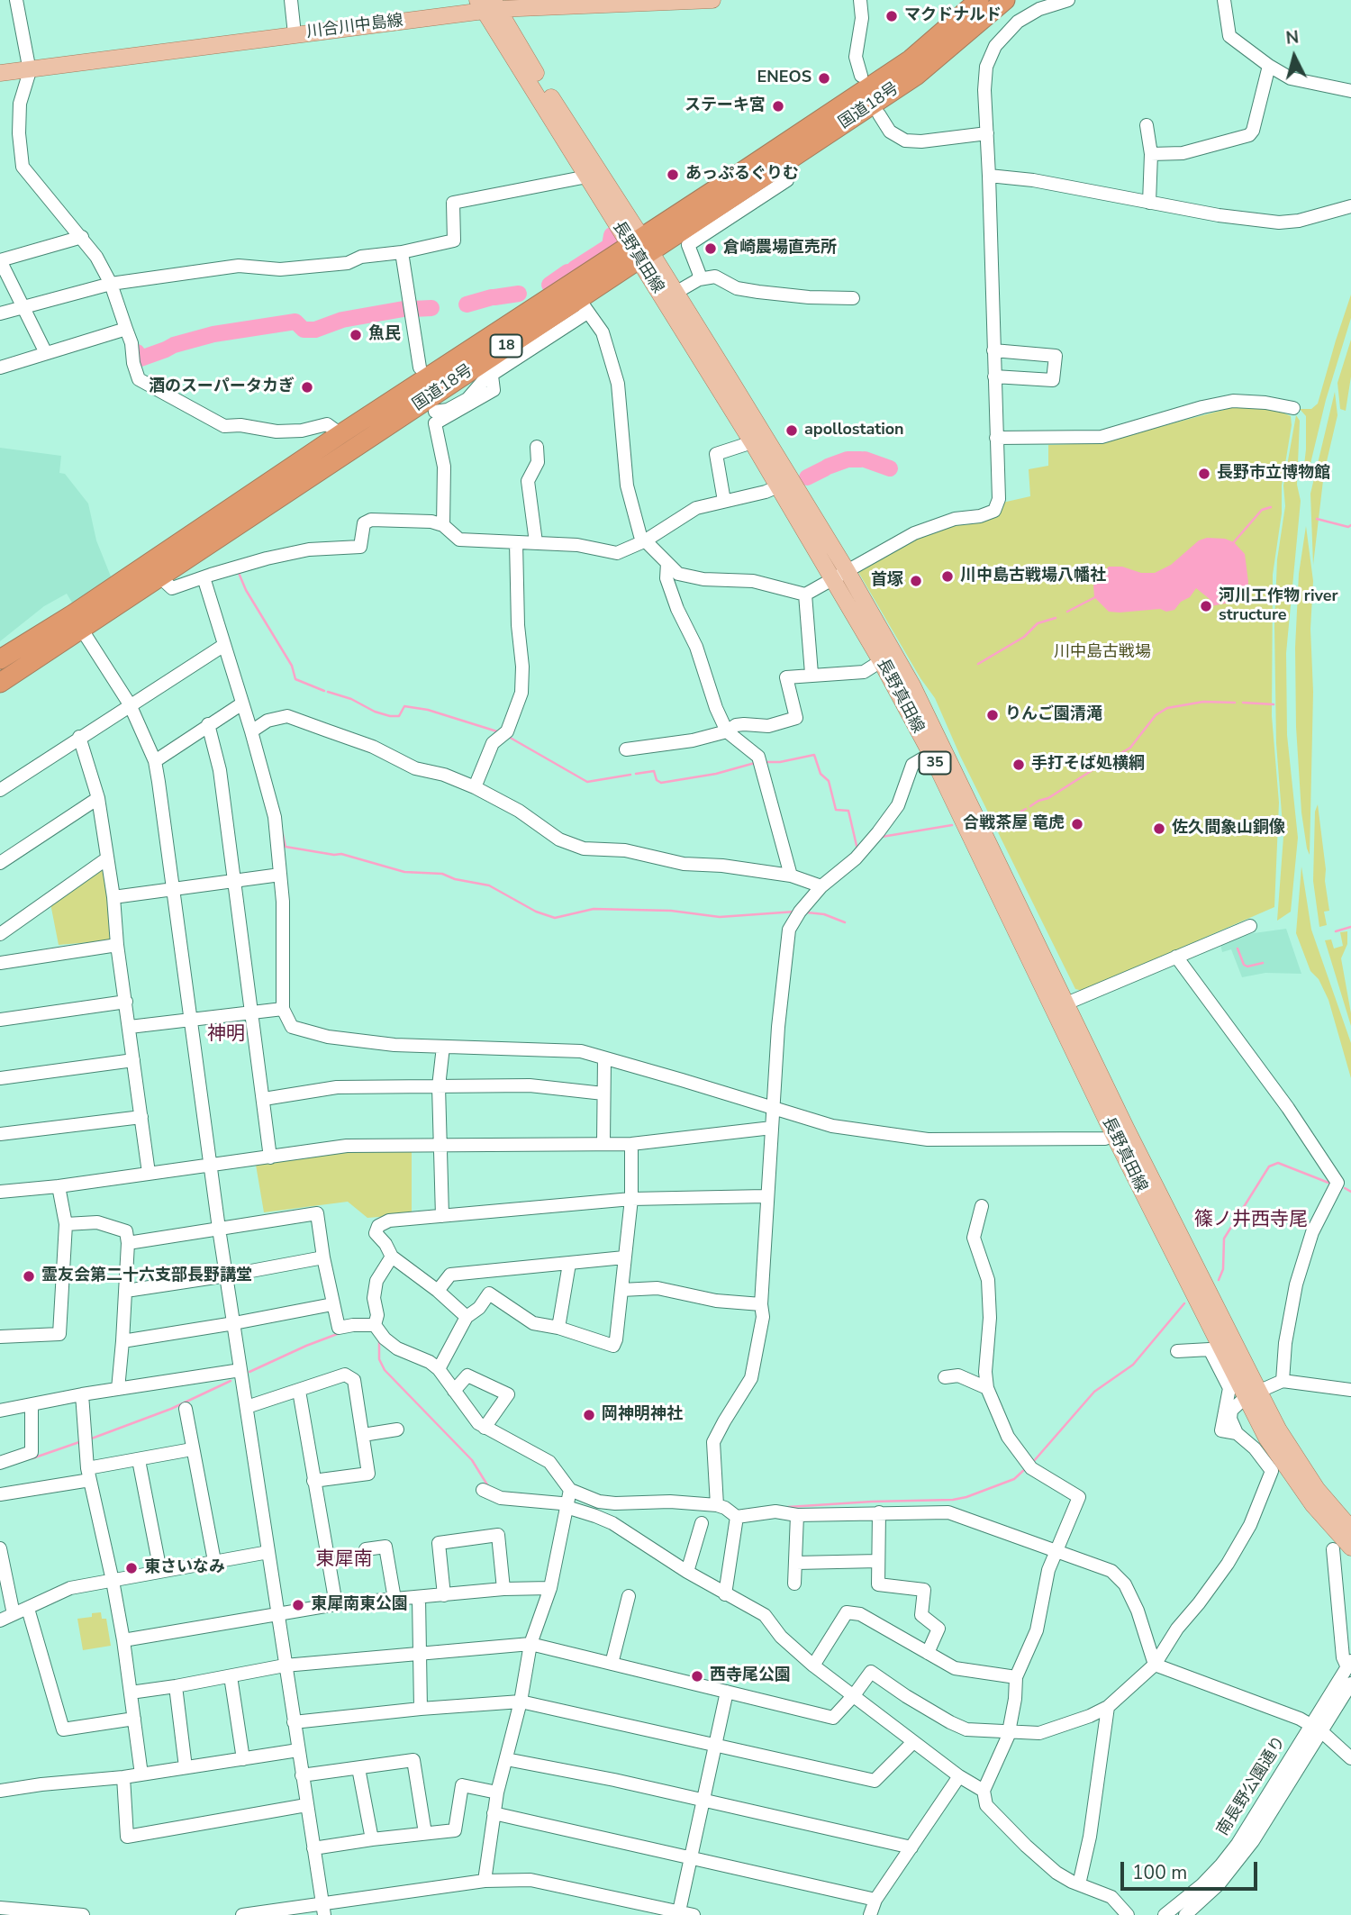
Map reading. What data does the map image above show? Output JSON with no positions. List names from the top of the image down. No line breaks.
{"streets":{"highway":["国道18号","18"],"main road":["川合川中島線","長野真田線","35"],"street":["南長野公園通り"]},"crossings":[["川合川中島線","長野真田線"],["国道18号","長野真田線"]],"districts":["神明","篠ノ井西寺尾","東犀南"],"parks":["川中島古戦場"],"places":["マクドナルド","ENEOS","ステーキ宮","あっぷるぐりむ","倉崎農場直売所","魚民","酒のスーパータカぎ","apollostation","長野市立博物館","川中島古戦場八幡社","首塚","河川工作物 river structure","りんご園清滝","手打そば処横綱","合戦茶屋 竜虎","佐久間象山銅像","霊友会第二十六支部長野講堂","岡神明神社","東さいなみ","東犀南東公園","西寺尾公園"],"scale_bar":"100 m","north":"top"}
